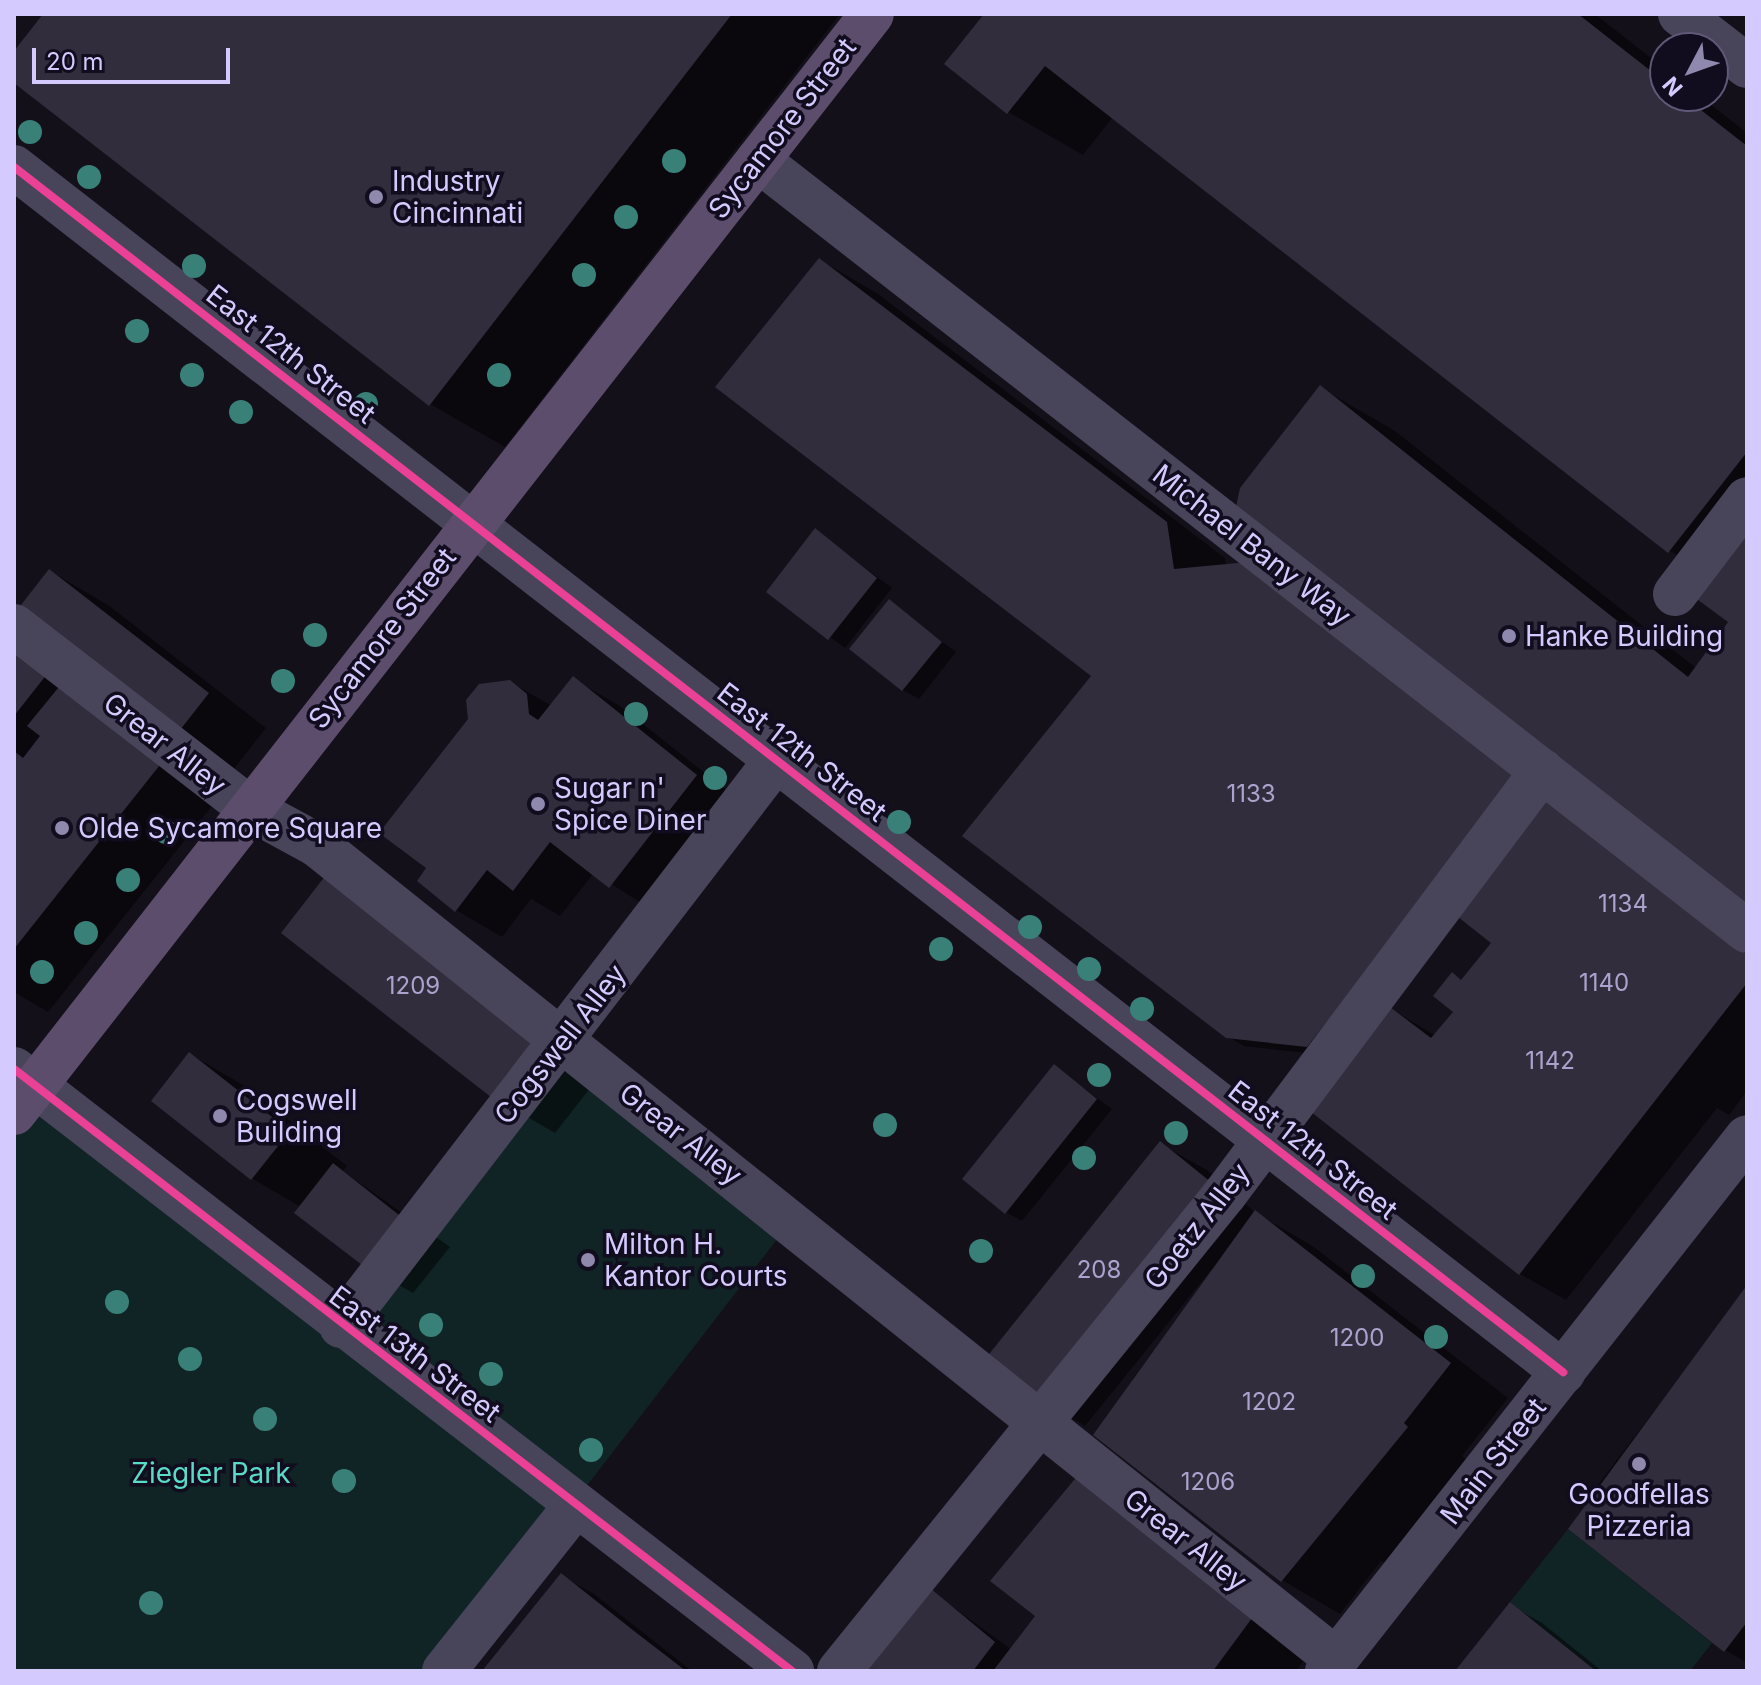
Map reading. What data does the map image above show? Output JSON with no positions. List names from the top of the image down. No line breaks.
{"streets":{"main road":["Sycamore Street"],"street":["East 12th Street","Michael Bany Way","Grear Alley","Cogswell Alley","Goetz Alley","East 13th Street","Main Street"]},"crossings":[["Sycamore Street","East 12th Street"],["Sycamore Street","Michael Bany Way"],["Sycamore Street","Grear Alley"],["Sycamore Street","East 13th Street"],["East 12th Street","Cogswell Alley"],["East 12th Street","Goetz Alley"],["East 12th Street","Main Street"],["Michael Bany Way","Goetz Alley"],["Grear Alley","Cogswell Alley"],["Grear Alley","Goetz Alley"],["Grear Alley","Main Street"],["Cogswell Alley","East 13th Street"]],"parks":["Ziegler Park"],"places":["Industry Cincinnati","Hanke Building","Sugar n' Spice Diner","Olde Sycamore Square","Cogswell Building","Milton H. Kantor Courts","Goodfellas Pizzeria"],"house_numbers":["1133","1134","1140","1209","1142","208","1200","1202","1206"],"scale_bar":"20 m","north":"bottom left"}
